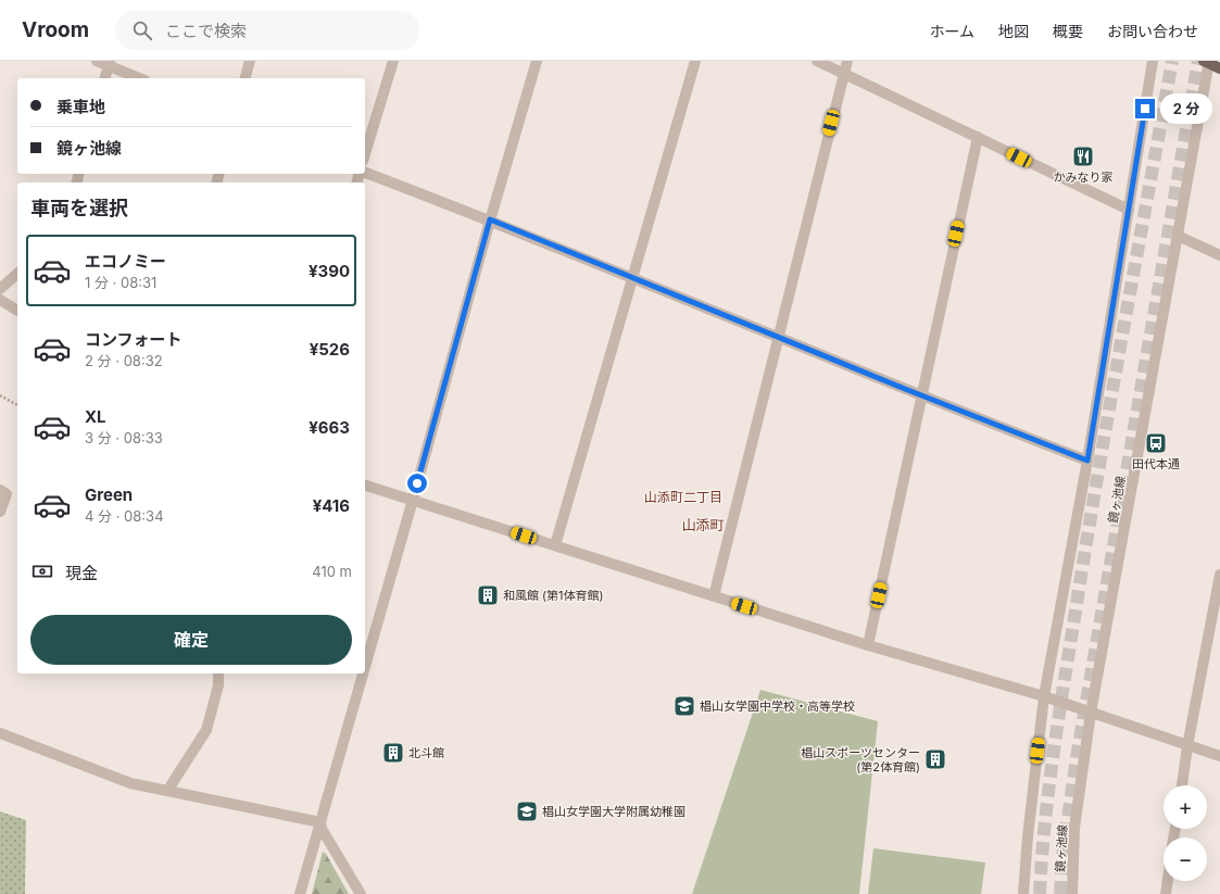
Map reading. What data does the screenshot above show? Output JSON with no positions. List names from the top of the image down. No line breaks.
{"streets":{"street":["鏡ヶ池線"]},"districts":["山添町二丁目","山添町"],"places":{"restaurant":["かみなり家"],"bus stop":["田代本通"],"building":["和風館 (第1体育館)","北斗館","椙山スポーツセンター (第2体育館)"],"school or university":["椙山女学園中学校・高等学校","椙山女学園大学附属幼稚園"]},"page":{"header":"Vroom","search":"ここで検索","nav":["ホーム","地図","概要","お問い合わせ"],"banner":["乗車地","鏡ヶ池線"],"bubble":"2 分","heading":"車両を選択","list":[{"name":"エコノミー","note":"1 分 · 08:31","value":"¥390"},{"name":"コンフォート","note":"2 分 · 08:32","value":"¥526"},{"name":"XL","note":"3 分 · 08:33","value":"¥663"},{"name":"Green","note":"4 分 · 08:34","value":"¥416"}],"pay":["現金","410 m"],"buttons":"確定","map_buttons":["+","−"]}}
